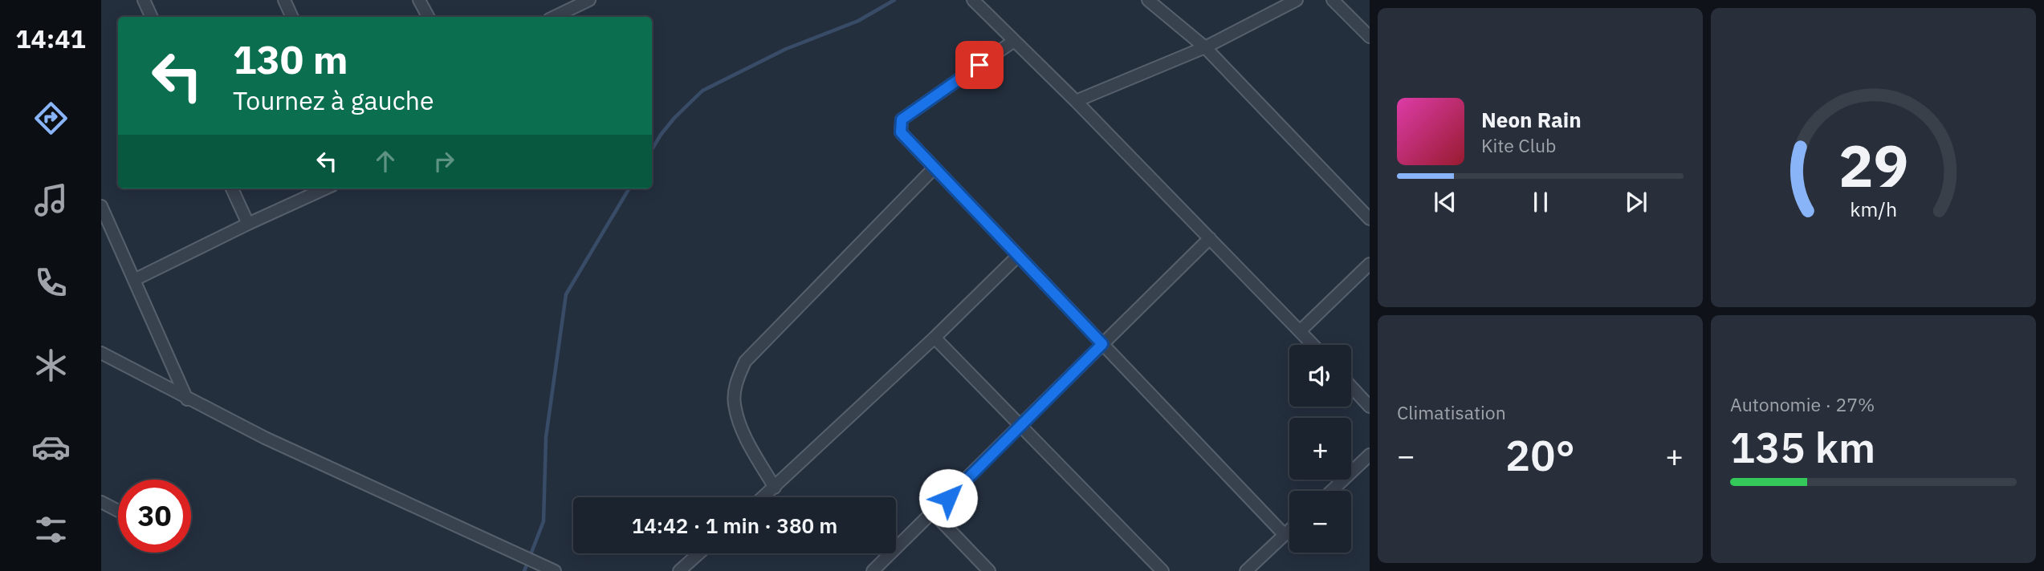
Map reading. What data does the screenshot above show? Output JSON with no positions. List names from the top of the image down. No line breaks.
{"page":{"tabs":"14:41","turn":["130 m","Tournez à gauche"],"song":["Neon Rain","Kite Club"],"tile":["Climatisation",["Autonomie · 27%","135 km"]],"map_buttons":["+","−"],"heat":["−","20°","+"],"limit":"30","trip":"14:42 · 1 min · 380 m","gauge":["29","km/h"]}}
